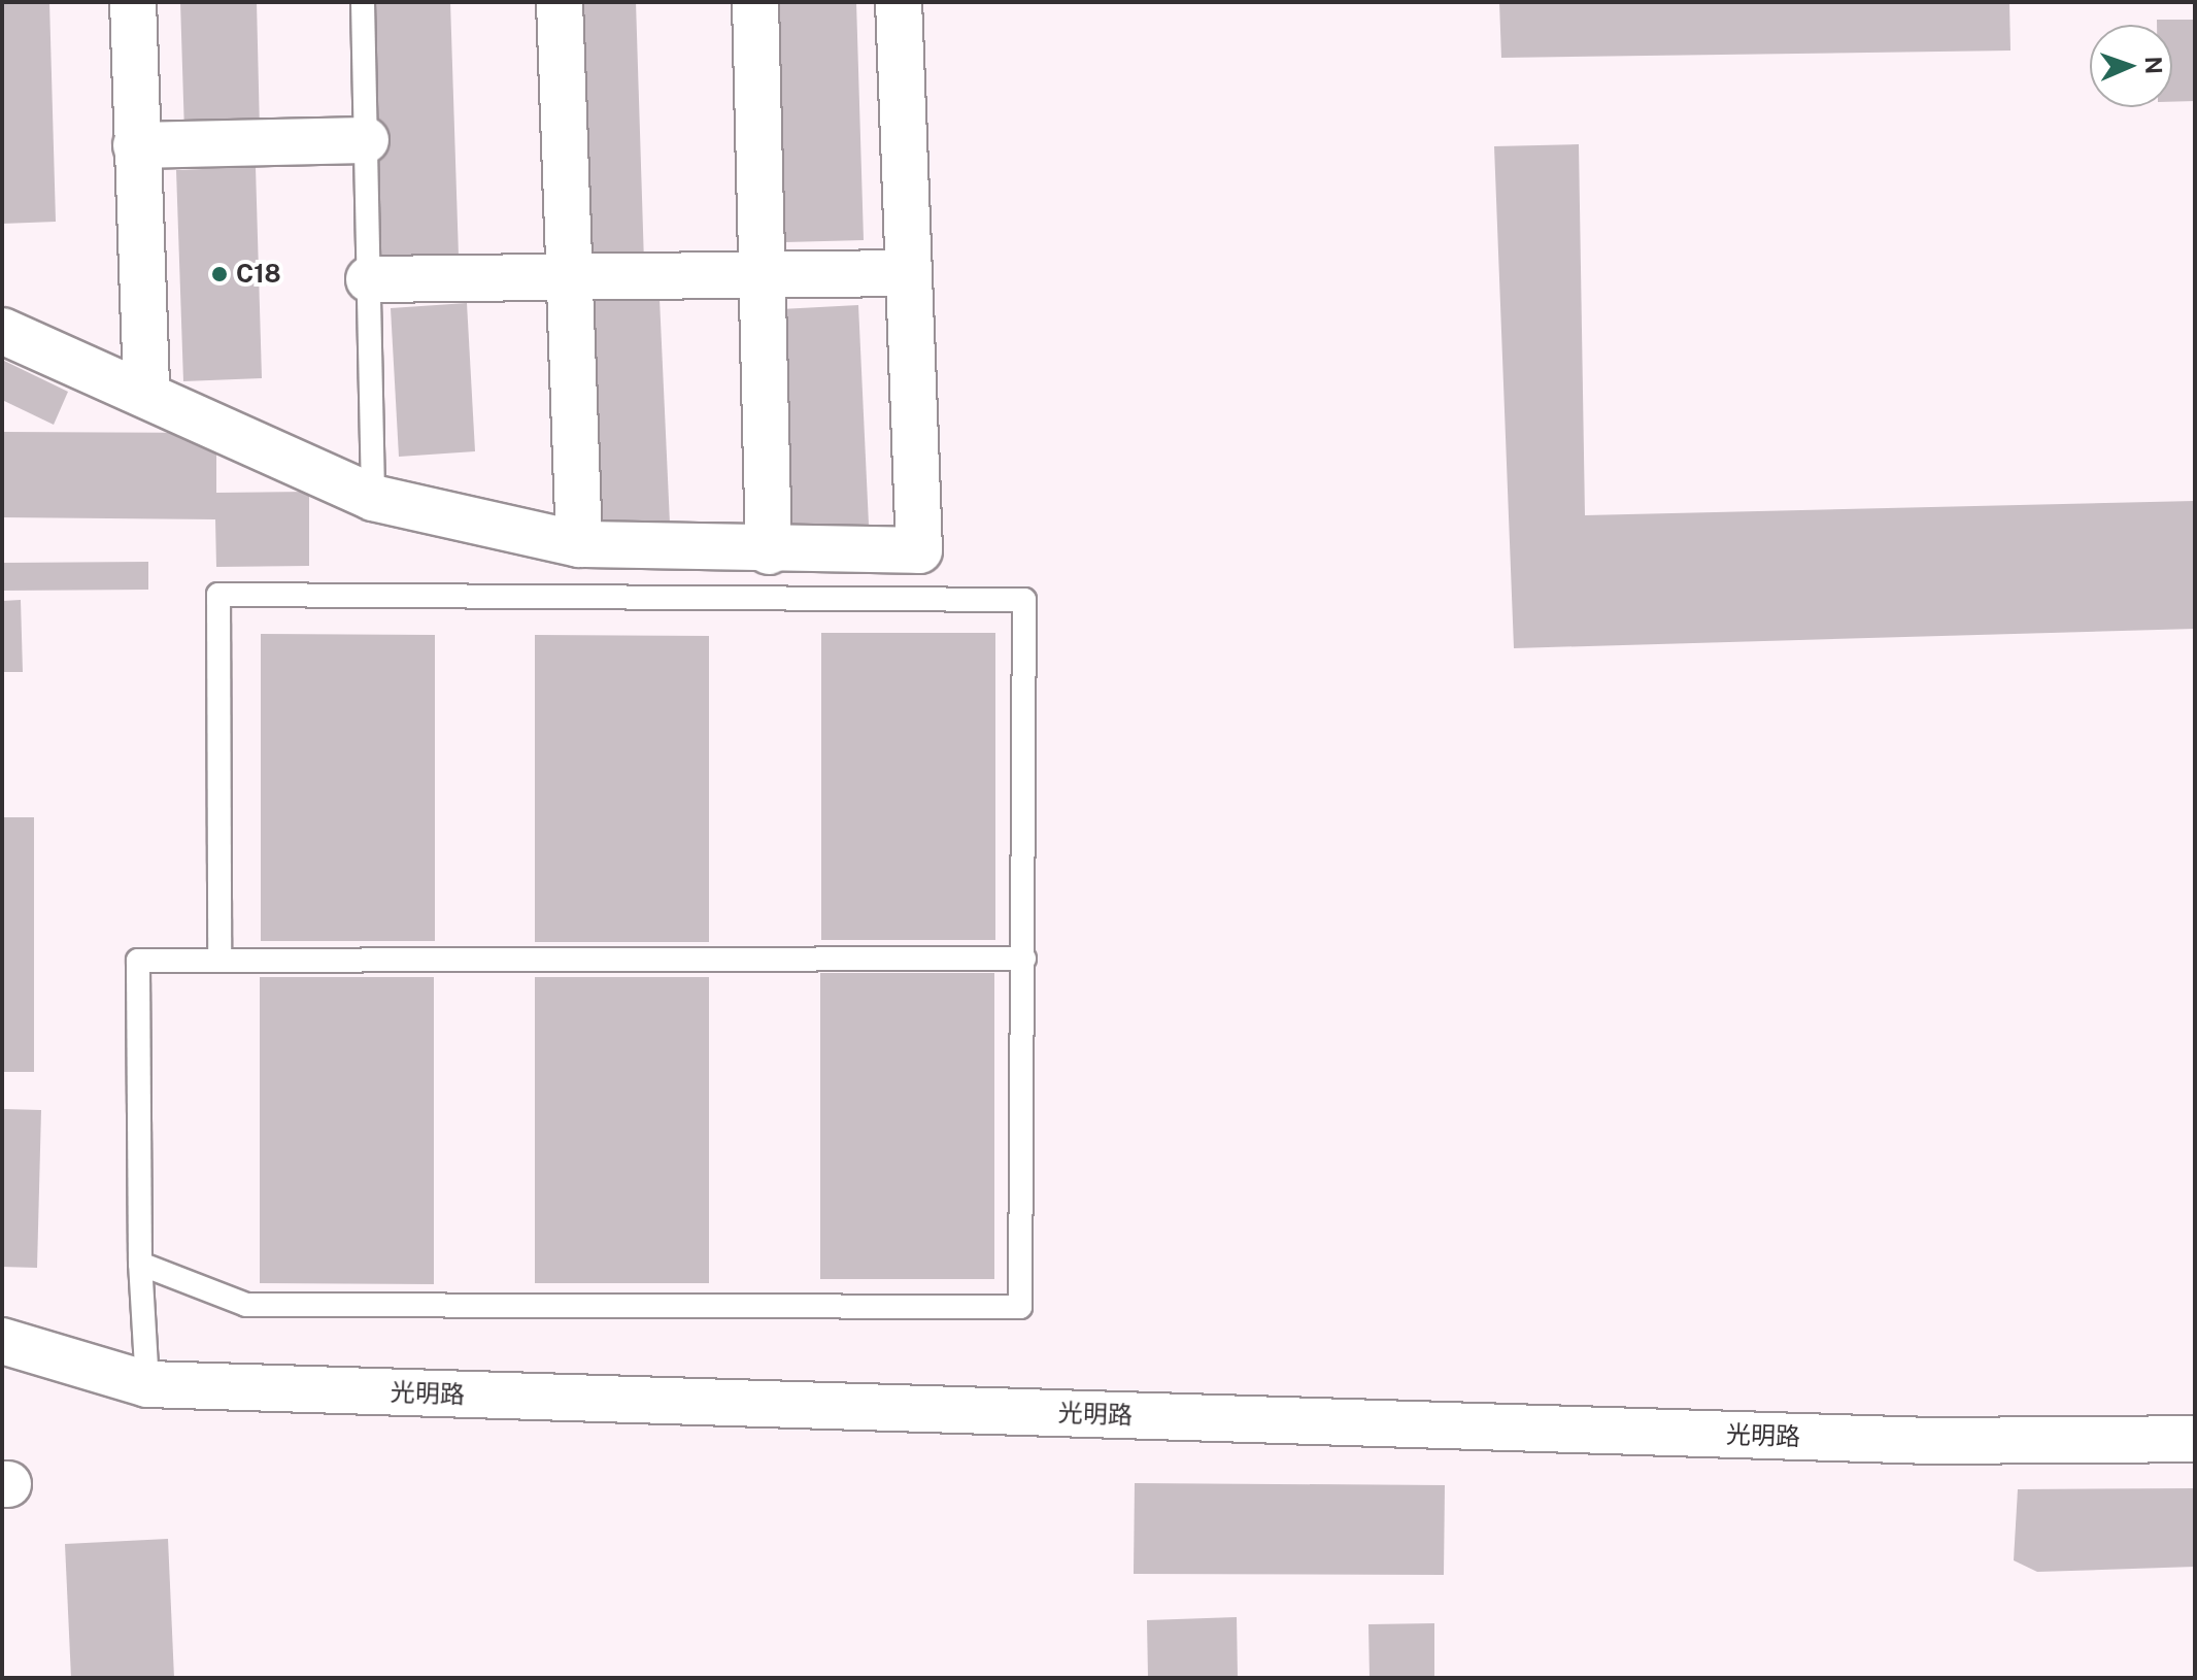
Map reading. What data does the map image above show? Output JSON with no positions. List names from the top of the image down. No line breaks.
{"streets":{"street":["光明路"]},"places":["C18"],"north":"right"}
